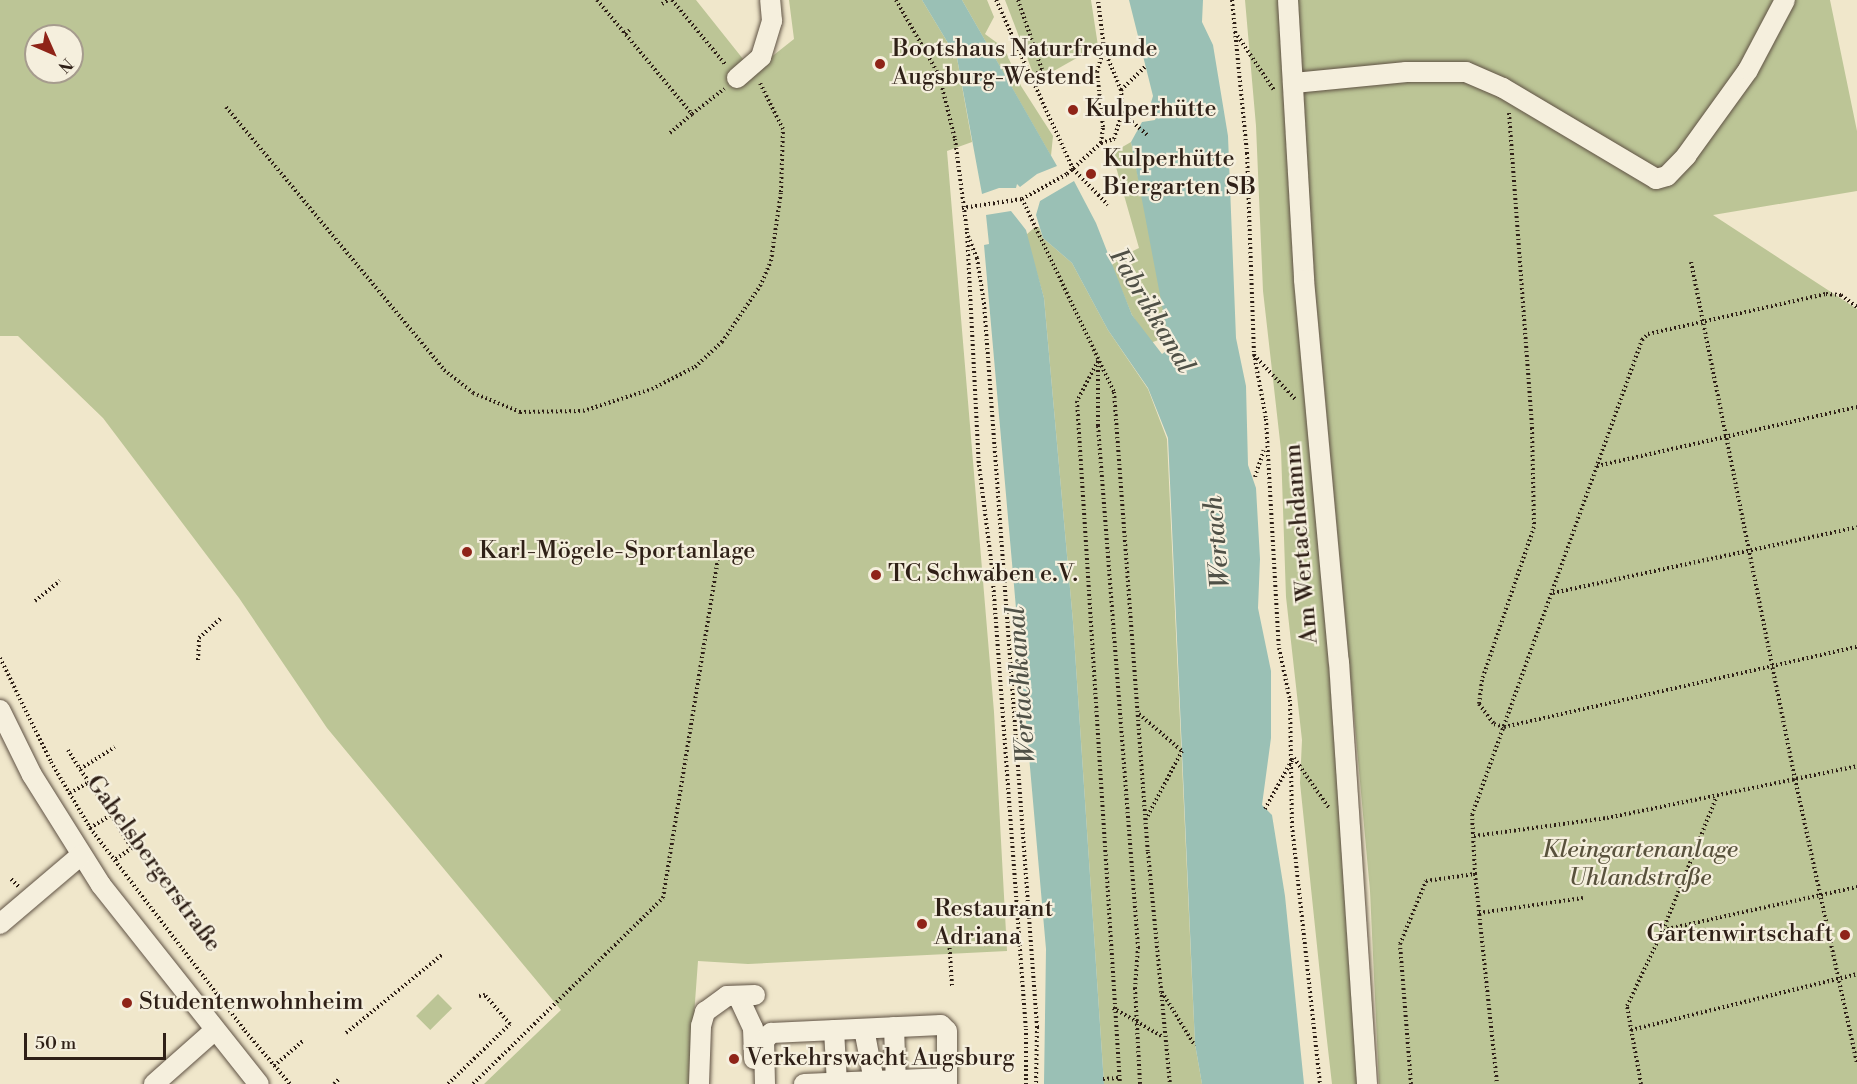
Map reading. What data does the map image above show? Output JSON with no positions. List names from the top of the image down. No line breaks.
{"streets":{"street":["Am Wertachdamm","Gabelsbergerstraße"]},"water":["Fabrikkanal","Wertach","Wertachkanal"],"parks":["Kleingartenanlage Uhlandstraße"],"places":["Bootshaus Naturfreunde Augsburg-Westend","Kulperhütte","Kulperhütte Biergarten SB","Karl-Mögele-Sportanlage","TC Schwaben e.V.","Restaurant Adriana","Gartenwirtschaft","Studentenwohnheim","Verkehrswacht Augsburg"],"scale_bar":"50 m","north":"bottom right"}
